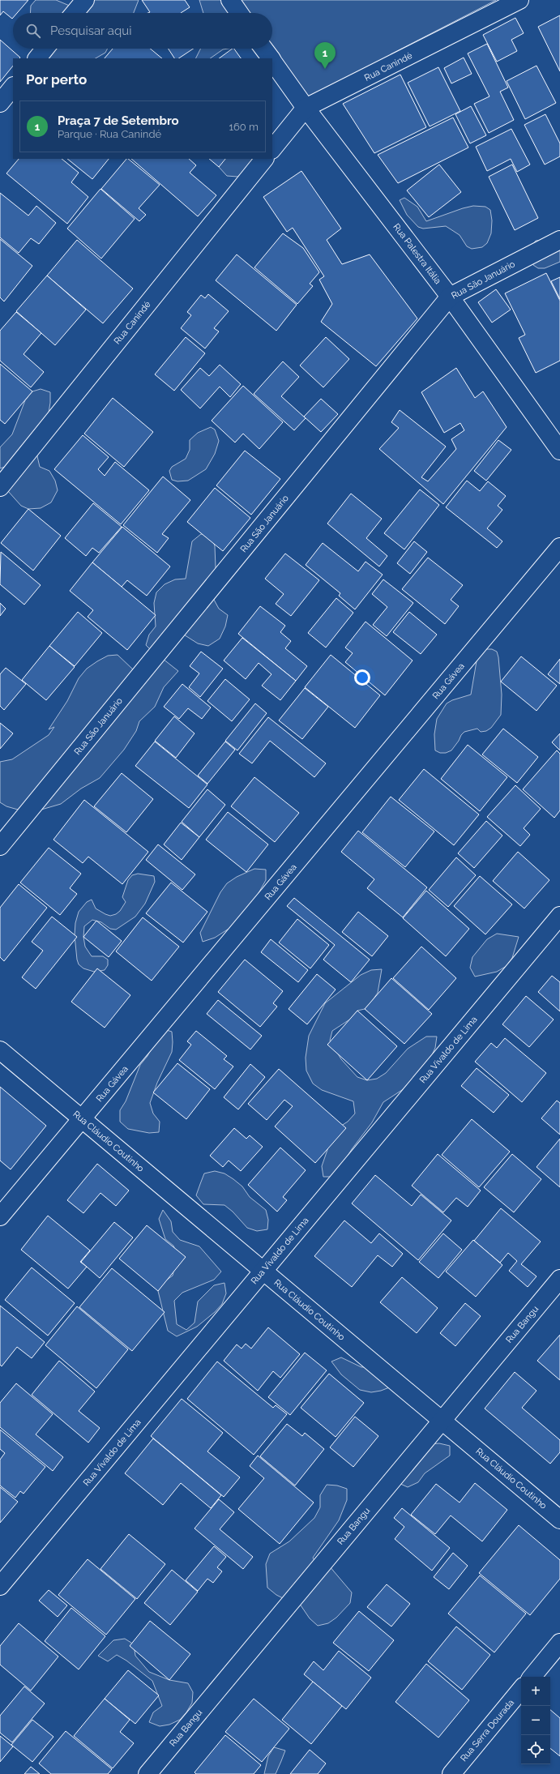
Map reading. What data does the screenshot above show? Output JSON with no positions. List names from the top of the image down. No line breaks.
{"streets":{"street":["Rua Canindé","Rua Palestra Itália","Rua São Januário","Rua Gávea","Rua Vivaldo de Lima","Rua Cláudio Coutinho","Rua Bangu","Rua Serra Dourada"]},"crossings":[["Rua Canindé","Rua Palestra Itália"],["Rua Palestra Itália","Rua São Januário"],["Rua Gávea","Rua Cláudio Coutinho"],["Rua Vivaldo de Lima","Rua Cláudio Coutinho"],["Rua Cláudio Coutinho","Rua Bangu"]],"page":{"search":"Pesquisar aqui","pins":"1","heading":"Por perto","list":[{"mark":"1","name":"Praça 7 de Setembro","note":"Parque · Rua Canindé","value":"160 m"}],"map_buttons":["+","−"]}}
